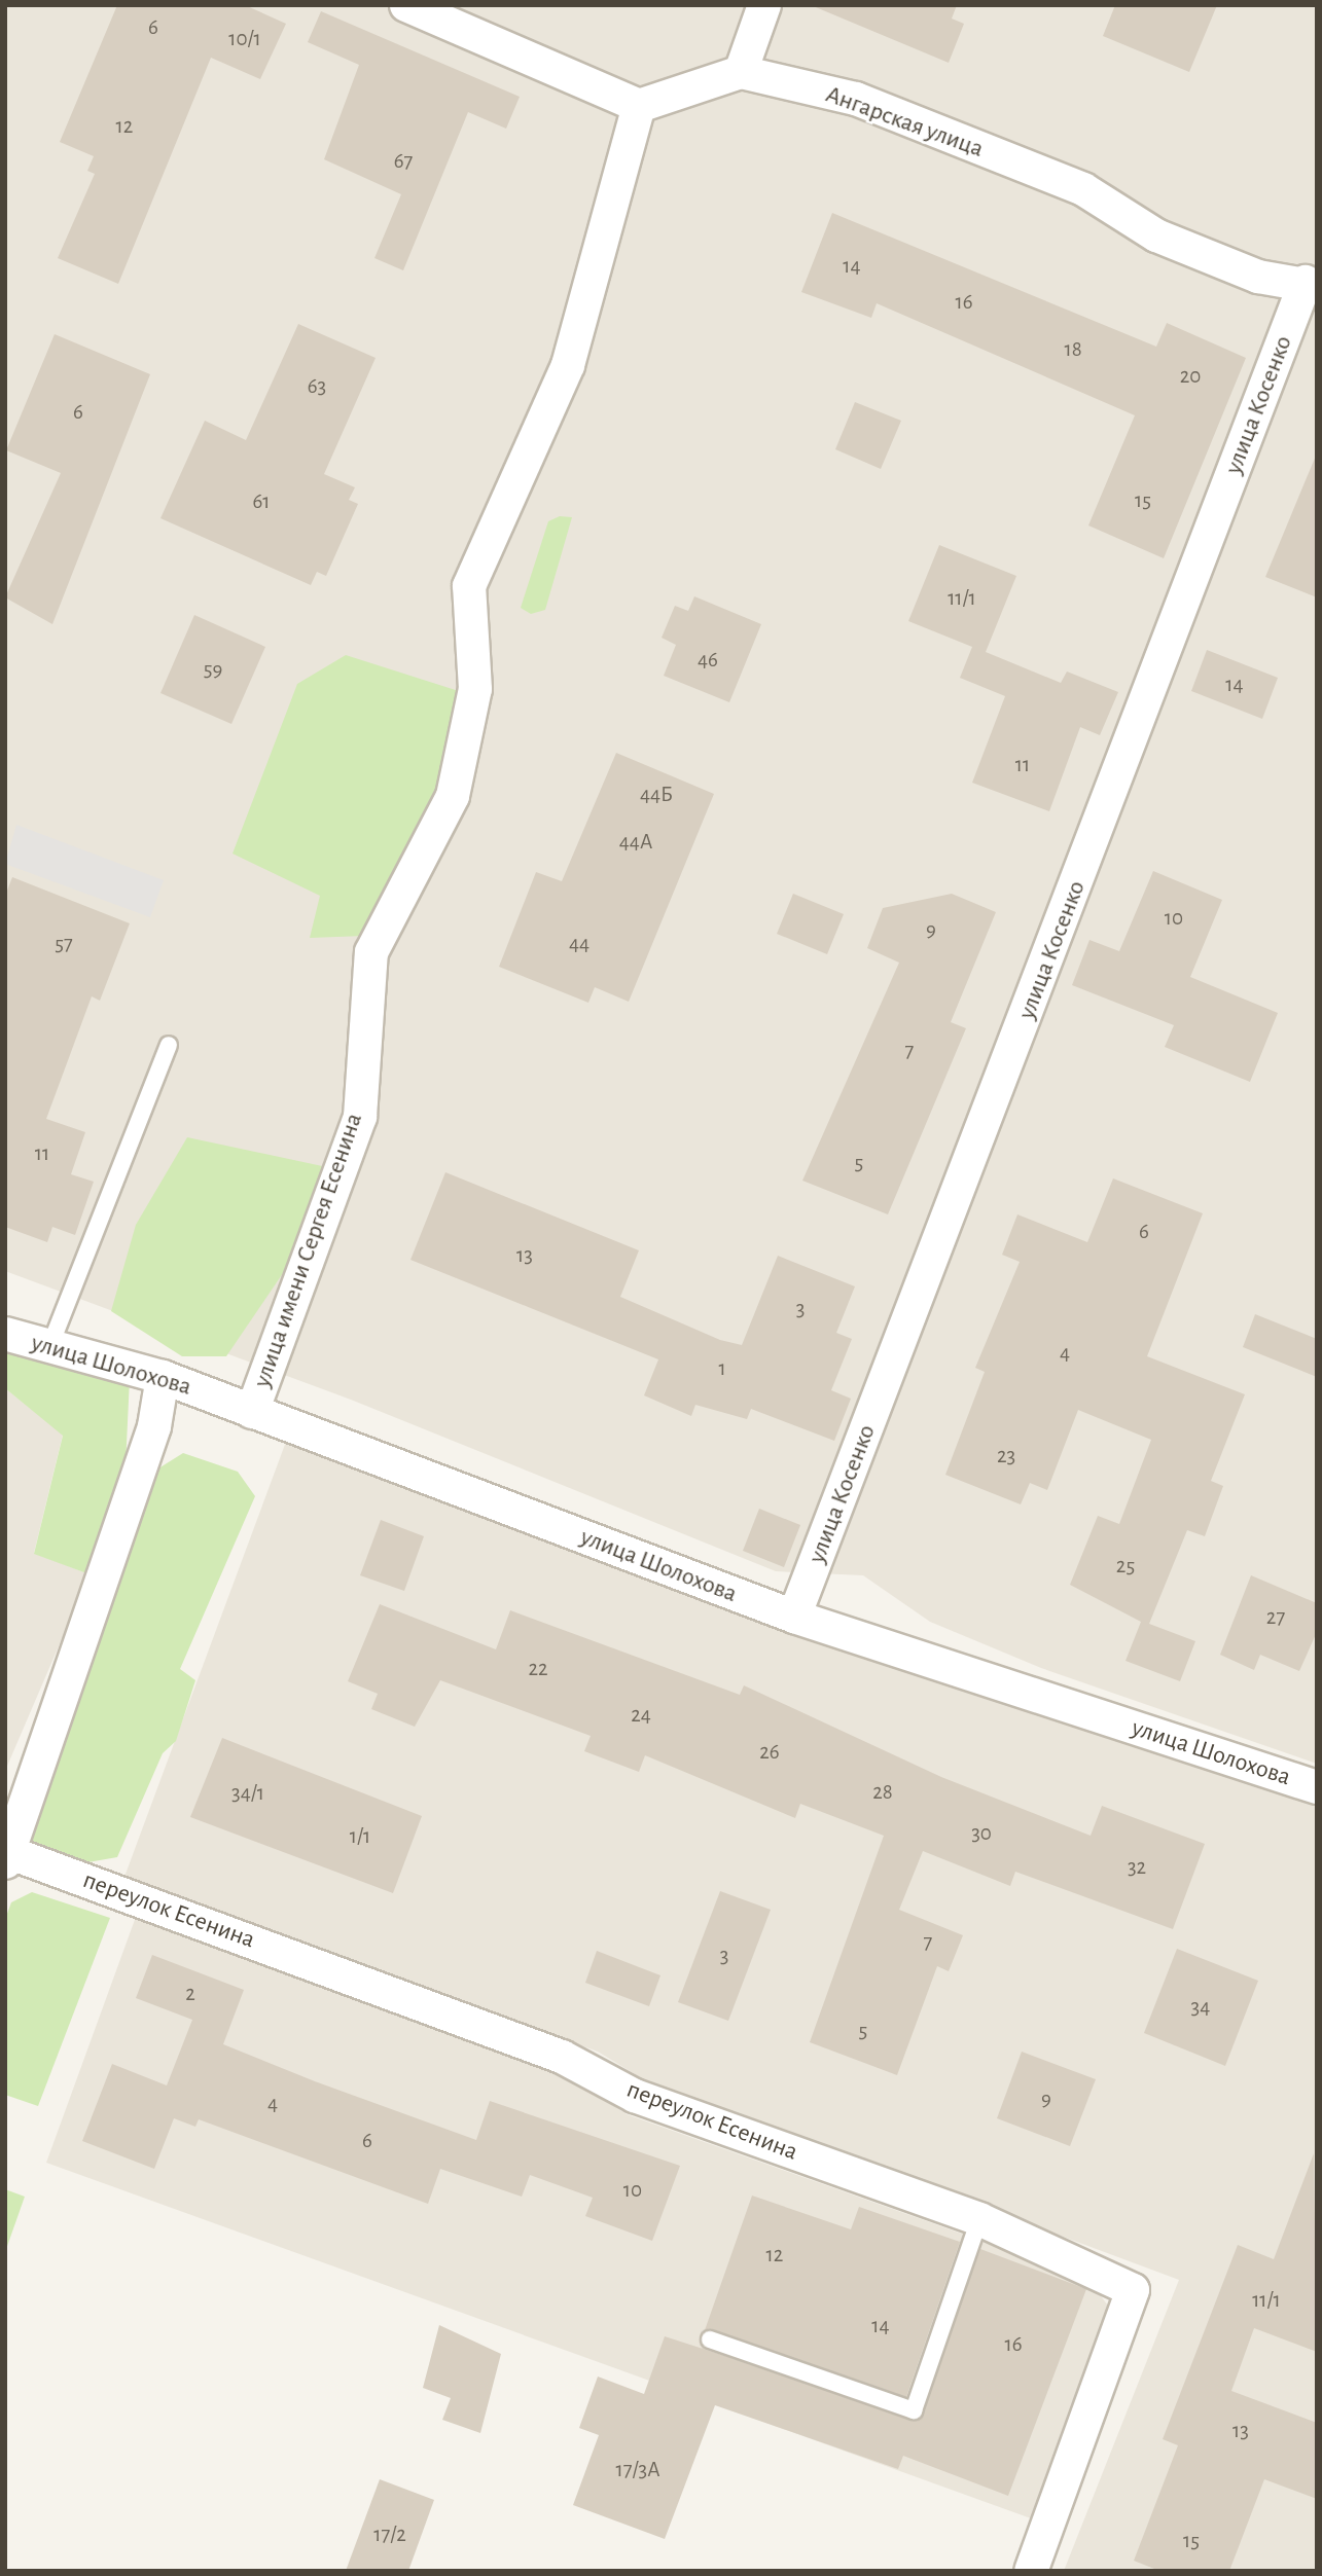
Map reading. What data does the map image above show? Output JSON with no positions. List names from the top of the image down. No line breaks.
{"streets":{"street":["Ангарская улица","улица Косенко","улица имени Сергея Есенина","улица Шолохова","переулок Есенина"]},"crossings":[["Ангарская улица","улица Косенко"],["улица Косенко","улица Шолохова"],["улица имени Сергея Есенина","улица Шолохова"]],"house_numbers":["6","10/1","12","67","14","16","18","20","63","6","15","61","11/1","46","59","14","11","44Б","44А","10","9","57","44","7","11","5","6","13","3","4","1","23","25","27","22","24","26","28","34/1","30","1/1","32","7","3","2","34","5","9","4","6","10","12","11/1","14","16","13","17/3А","17/2","15"]}
